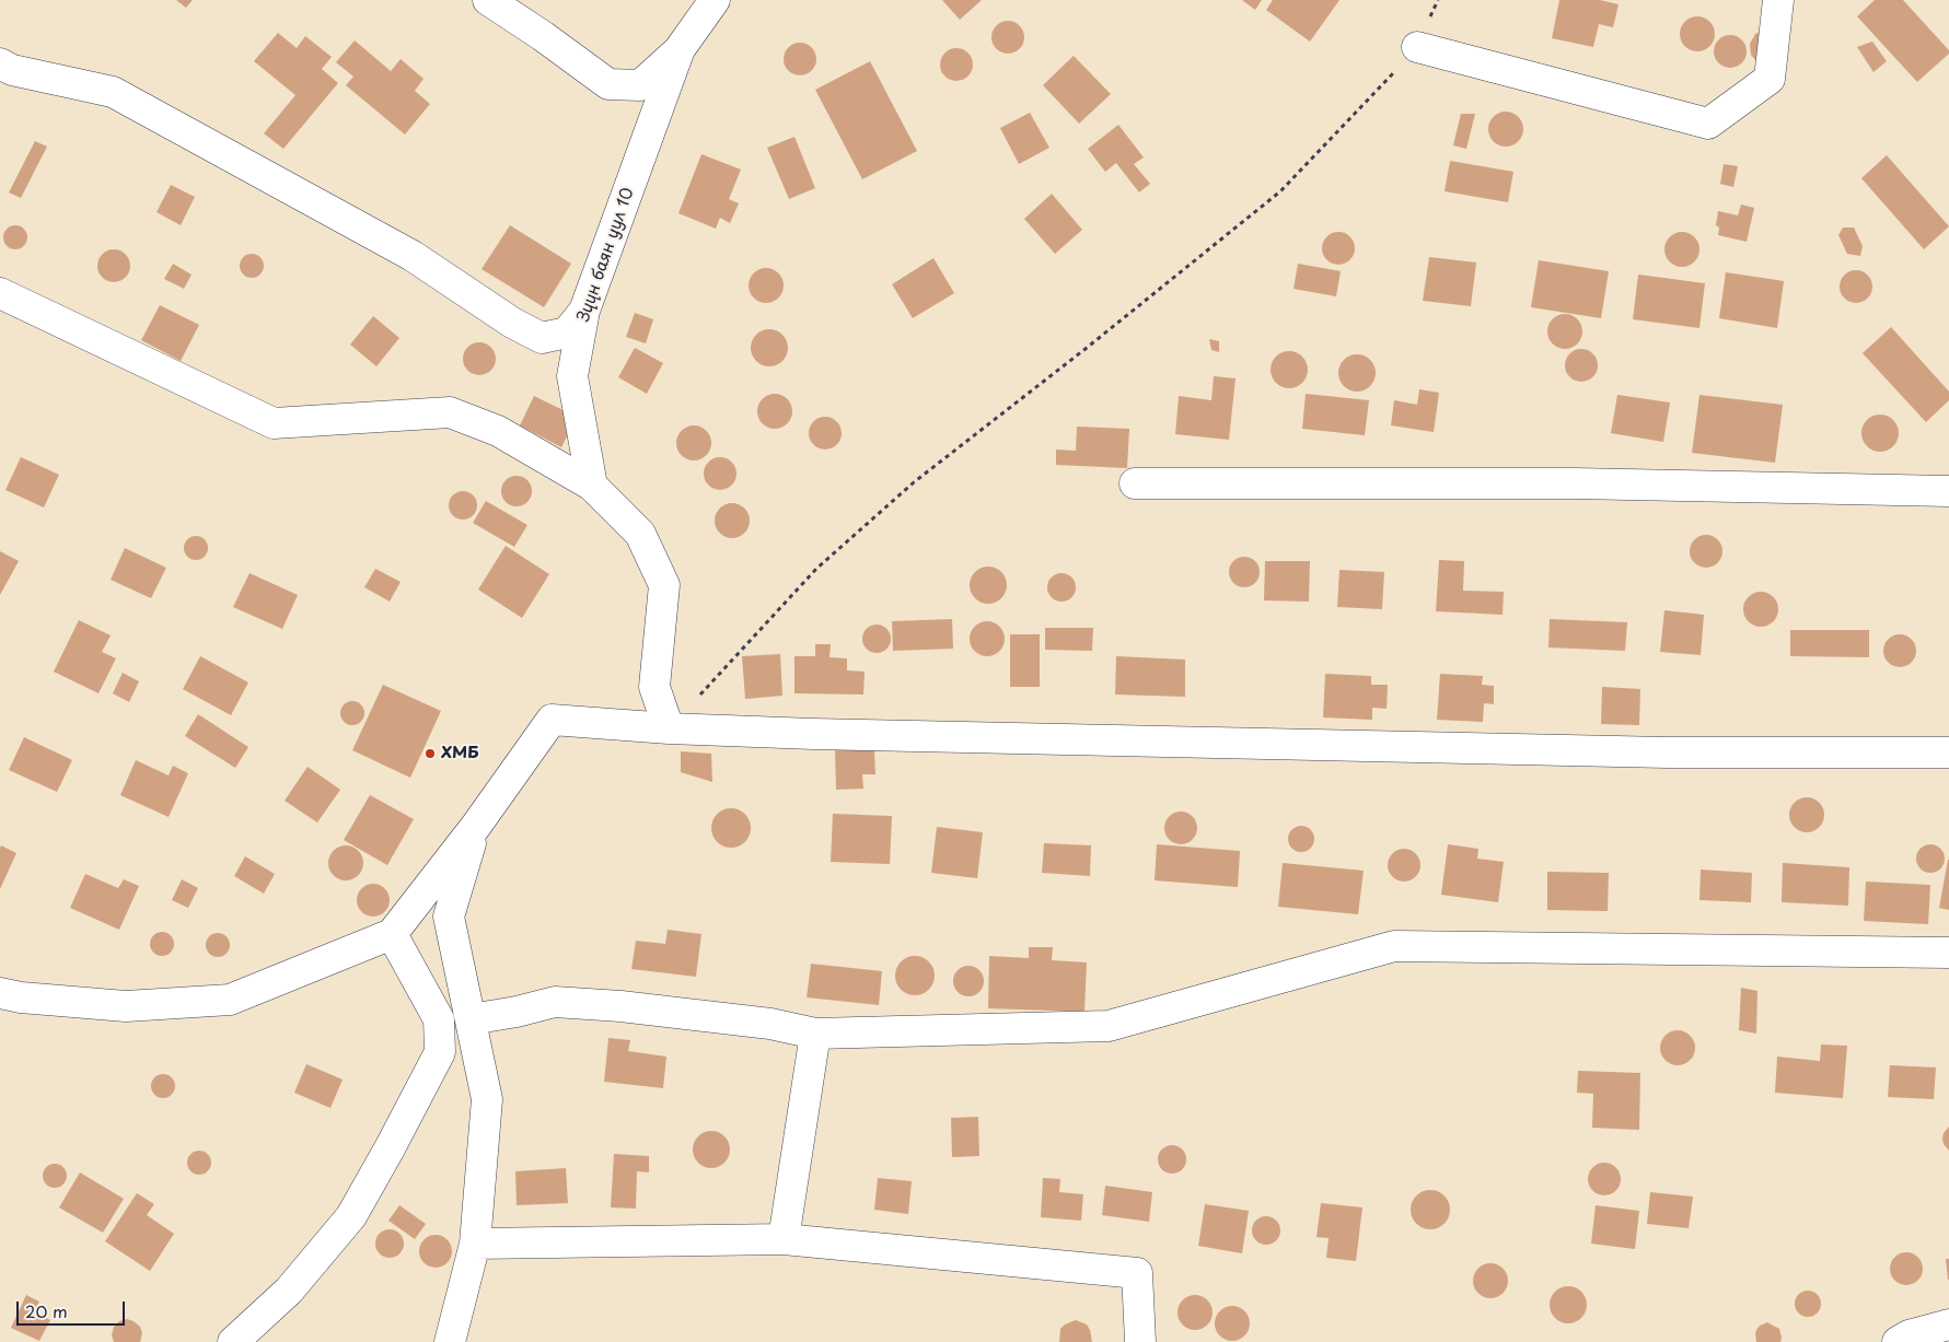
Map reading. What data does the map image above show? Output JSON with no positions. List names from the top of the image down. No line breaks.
{"streets":{"street":["Зүүн баян уул 10"]},"places":["ХМБ"],"scale_bar":"20 m"}
